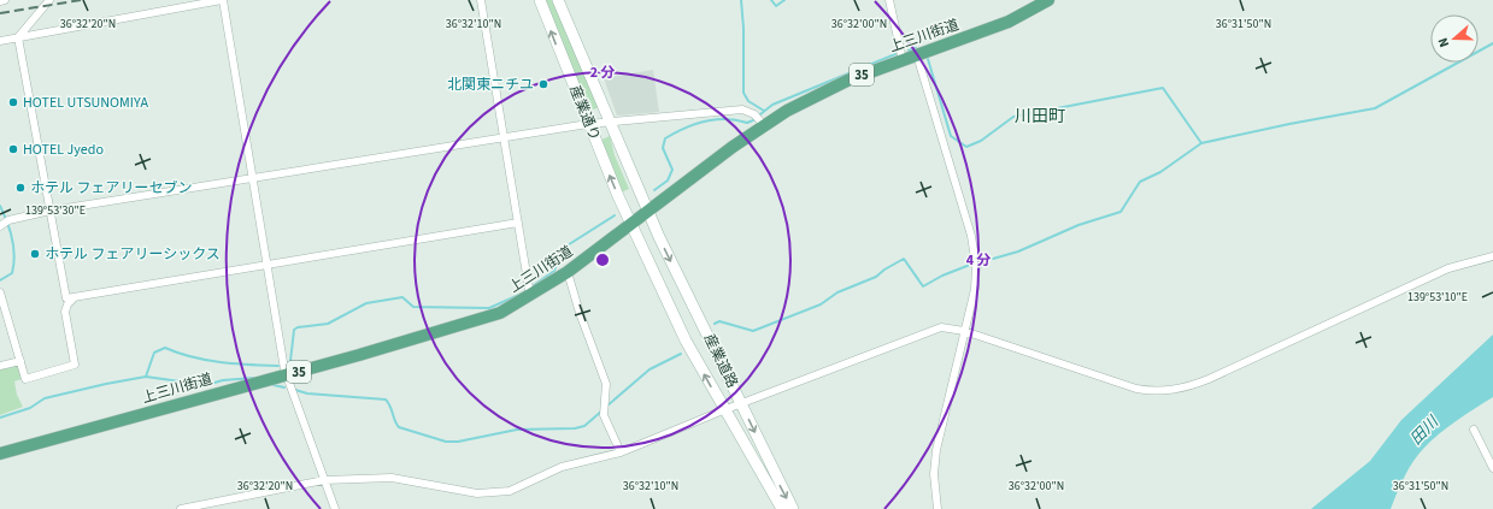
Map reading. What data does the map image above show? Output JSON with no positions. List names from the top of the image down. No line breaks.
{"streets":{"main road":["上三川街道","35"],"street":["産業通り","産業道路"]},"crossings":[["上三川街道","産業通り"],["上三川街道","産業道路"],["産業通り","産業道路"]],"districts":["川田町"],"water":["田川"],"places":["北関東ニチユ","HOTEL UTSUNOMIYA","HOTEL Jyedo","ホテル フェアリーセブン","ホテル フェアリーシックス"],"north":"left","coordinates":["36°32'20\"N","36°32'10\"N","36°32'00\"N","36°31'50\"N","139°53'30\"E","139°53'10\"E"],"rings":["2 分","4 分"]}
